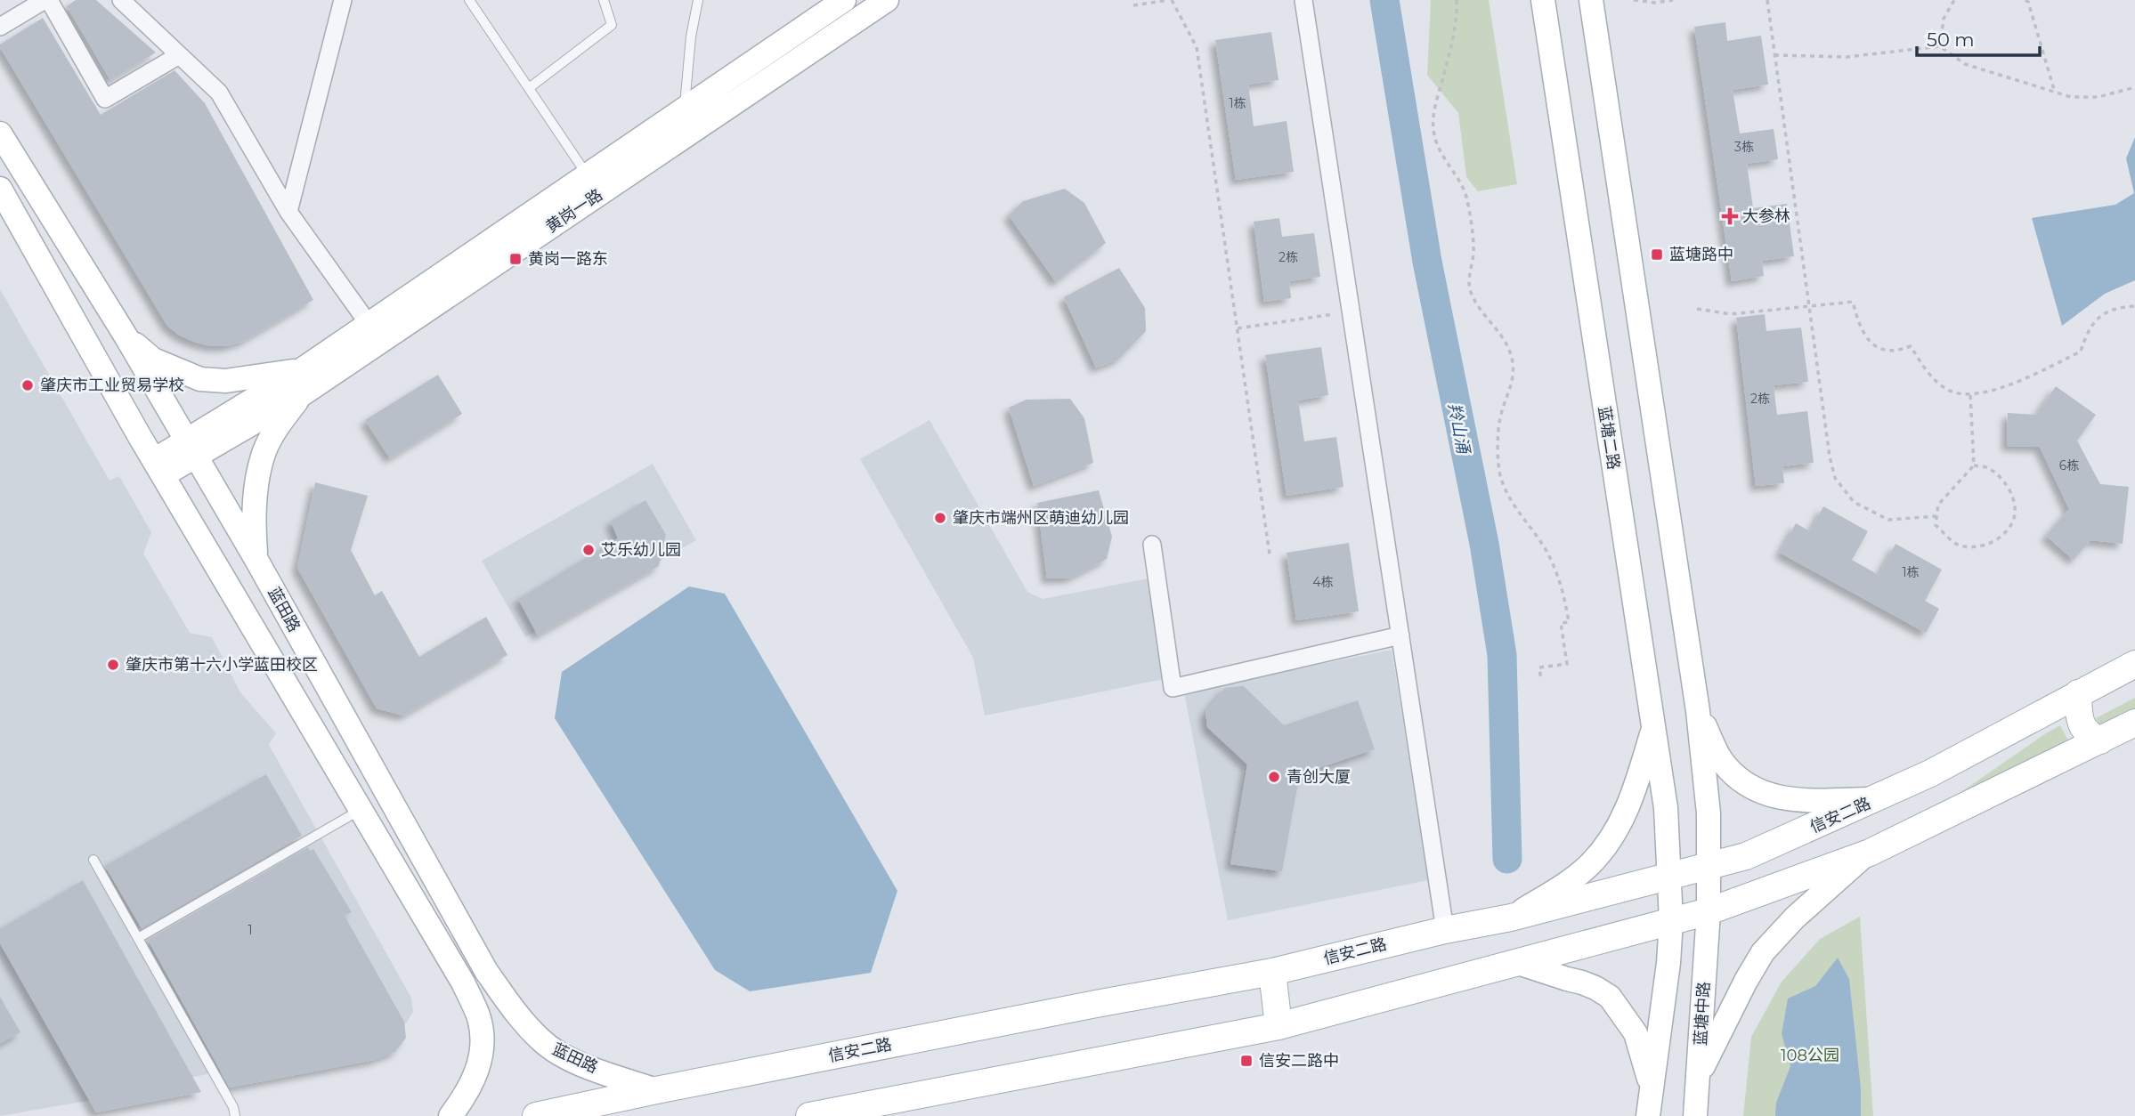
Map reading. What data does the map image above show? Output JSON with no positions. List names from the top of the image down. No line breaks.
{"streets":{"main road":["黄岗一路","蓝塘二路","蓝田路","信安二路","蓝塘中路"]},"crossings":[["黄岗一路","蓝田路"],["蓝塘二路","信安二路"],["蓝田路","信安二路"],["信安二路","蓝塘中路"]],"water":["羚山涌"],"parks":["108公园"],"places":{"health":["大参林"],"transit":["蓝塘路中","黄岗一路东","信安二路中"],"other":["肇庆市工业贸易学校","肇庆市端州区萌迪幼儿园","艾乐幼儿园","肇庆市第十六小学蓝田校区","青创大厦"]},"house_numbers":["1栋","3栋","2栋","2栋","6栋","1栋","4栋","1"],"scale_bar":"50 m"}
